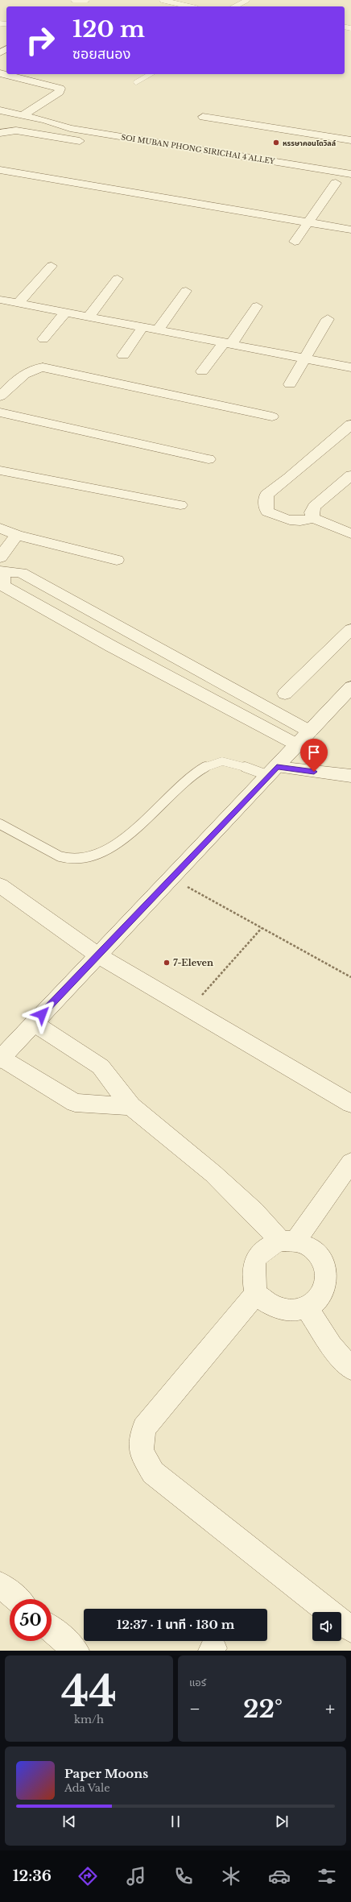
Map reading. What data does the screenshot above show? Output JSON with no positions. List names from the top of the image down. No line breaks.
{"streets":{"street":["SOI MUBAN PHONG SIRICHAI 4 ALLEY"]},"places":["หรรษาคอนโดวิลล์","7-Eleven"],"page":{"turn":["120 m","ซอยสนอง"],"limit":"50","trip":"12:37 · 1 นาที · 130 m","tile":[["44","km/h"],"แอร์"],"heat":["−","22°","+"],"song":["Paper Moons","Ada Vale"],"tabs":"12:36"}}
